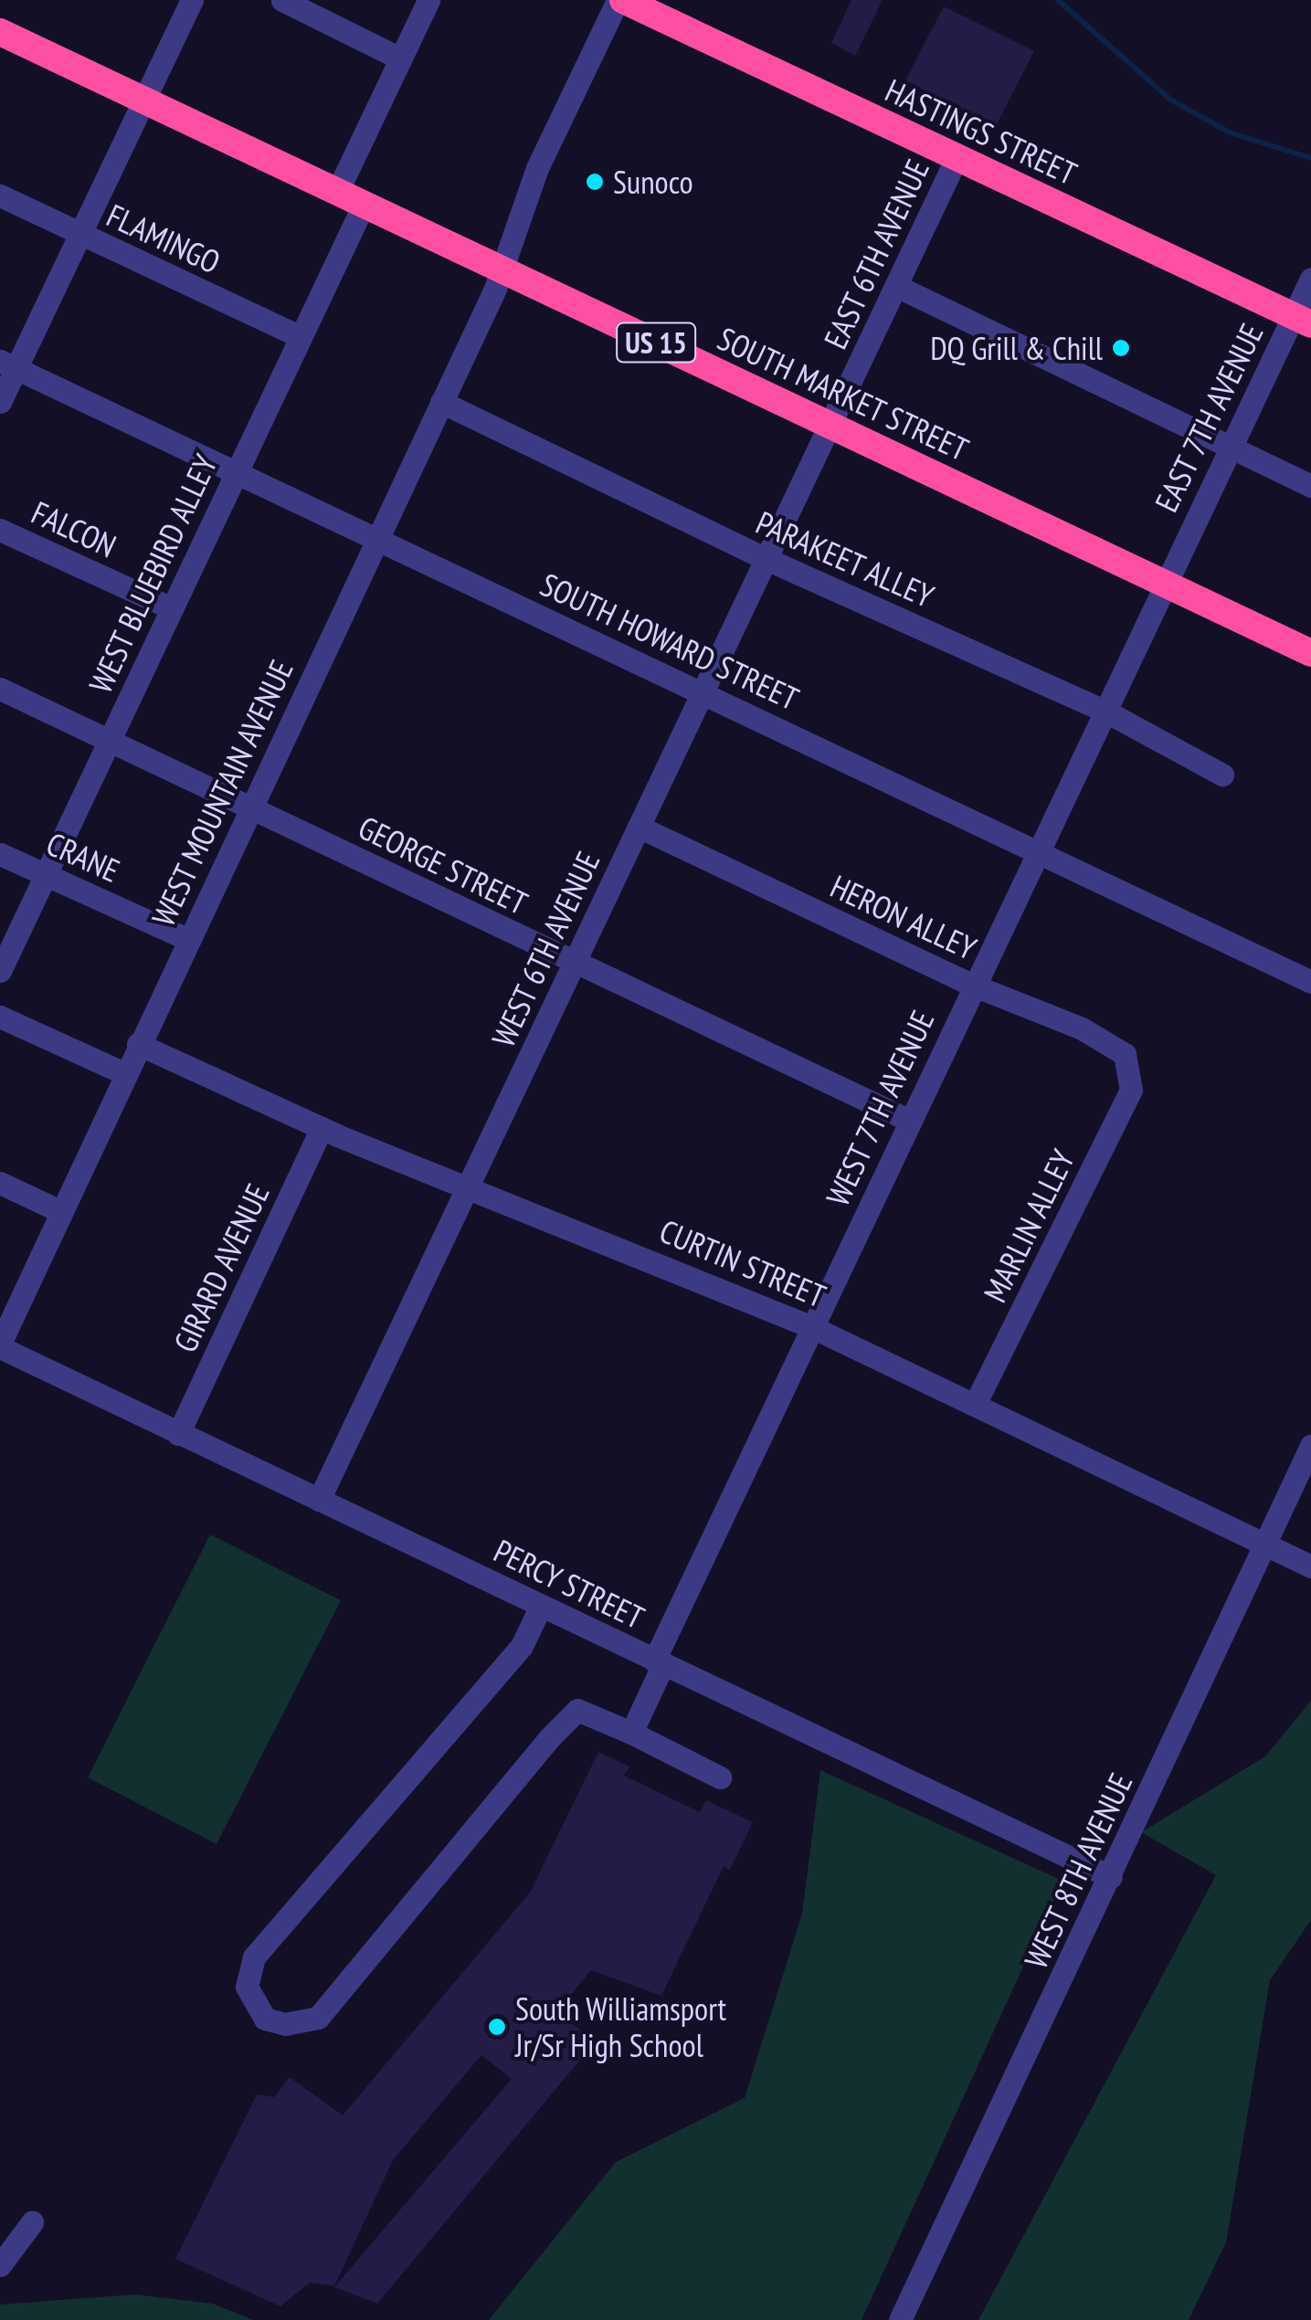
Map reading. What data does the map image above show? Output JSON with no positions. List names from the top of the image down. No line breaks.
{"streets":{"highway":["HASTINGS STREET","US 15","SOUTH MARKET STREET"],"street":["FLAMINGO","EAST 6TH AVENUE","EAST 7TH AVENUE","FALCON","PARAKEET ALLEY","WEST BLUEBIRD ALLEY","SOUTH HOWARD STREET","WEST MOUNTAIN AVENUE","CRANE","GEORGE STREET","HERON ALLEY","WEST 6TH AVENUE","WEST 7TH AVENUE","MARLIN ALLEY","CURTIN STREET","GIRARD AVENUE","PERCY STREET","WEST 8TH AVENUE"]},"crossings":[["HASTINGS STREET","EAST 6TH AVENUE"],["HASTINGS STREET","EAST 7TH AVENUE"],["HASTINGS STREET","WEST MOUNTAIN AVENUE"],["FLAMINGO","WEST BLUEBIRD ALLEY"],["EAST 6TH AVENUE","SOUTH MARKET STREET"],["EAST 6TH AVENUE","WEST 6TH AVENUE"],["SOUTH MARKET STREET","EAST 7TH AVENUE"],["SOUTH MARKET STREET","WEST BLUEBIRD ALLEY"],["SOUTH MARKET STREET","WEST MOUNTAIN AVENUE"],["SOUTH MARKET STREET","WEST 6TH AVENUE"],["SOUTH MARKET STREET","WEST 7TH AVENUE"],["EAST 7TH AVENUE","WEST 7TH AVENUE"],["FALCON","WEST BLUEBIRD ALLEY"],["PARAKEET ALLEY","WEST MOUNTAIN AVENUE"],["PARAKEET ALLEY","WEST 6TH AVENUE"],["PARAKEET ALLEY","WEST 7TH AVENUE"],["WEST BLUEBIRD ALLEY","SOUTH HOWARD STREET"],["WEST BLUEBIRD ALLEY","CRANE"],["WEST BLUEBIRD ALLEY","GEORGE STREET"],["SOUTH HOWARD STREET","WEST MOUNTAIN AVENUE"],["SOUTH HOWARD STREET","WEST 6TH AVENUE"],["SOUTH HOWARD STREET","WEST 7TH AVENUE"],["WEST MOUNTAIN AVENUE","CRANE"],["WEST MOUNTAIN AVENUE","GEORGE STREET"],["WEST MOUNTAIN AVENUE","CURTIN STREET"],["WEST MOUNTAIN AVENUE","PERCY STREET"],["GEORGE STREET","WEST 6TH AVENUE"],["GEORGE STREET","WEST 7TH AVENUE"],["HERON ALLEY","WEST 6TH AVENUE"],["HERON ALLEY","WEST 7TH AVENUE"],["HERON ALLEY","MARLIN ALLEY"],["WEST 6TH AVENUE","CURTIN STREET"],["WEST 6TH AVENUE","PERCY STREET"],["WEST 7TH AVENUE","CURTIN STREET"],["WEST 7TH AVENUE","PERCY STREET"],["MARLIN ALLEY","CURTIN STREET"],["CURTIN STREET","GIRARD AVENUE"],["CURTIN STREET","WEST 8TH AVENUE"],["GIRARD AVENUE","PERCY STREET"],["PERCY STREET","WEST 8TH AVENUE"]],"places":["Sunoco","DQ Grill & Chill","South Williamsport Jr/Sr High School"]}
